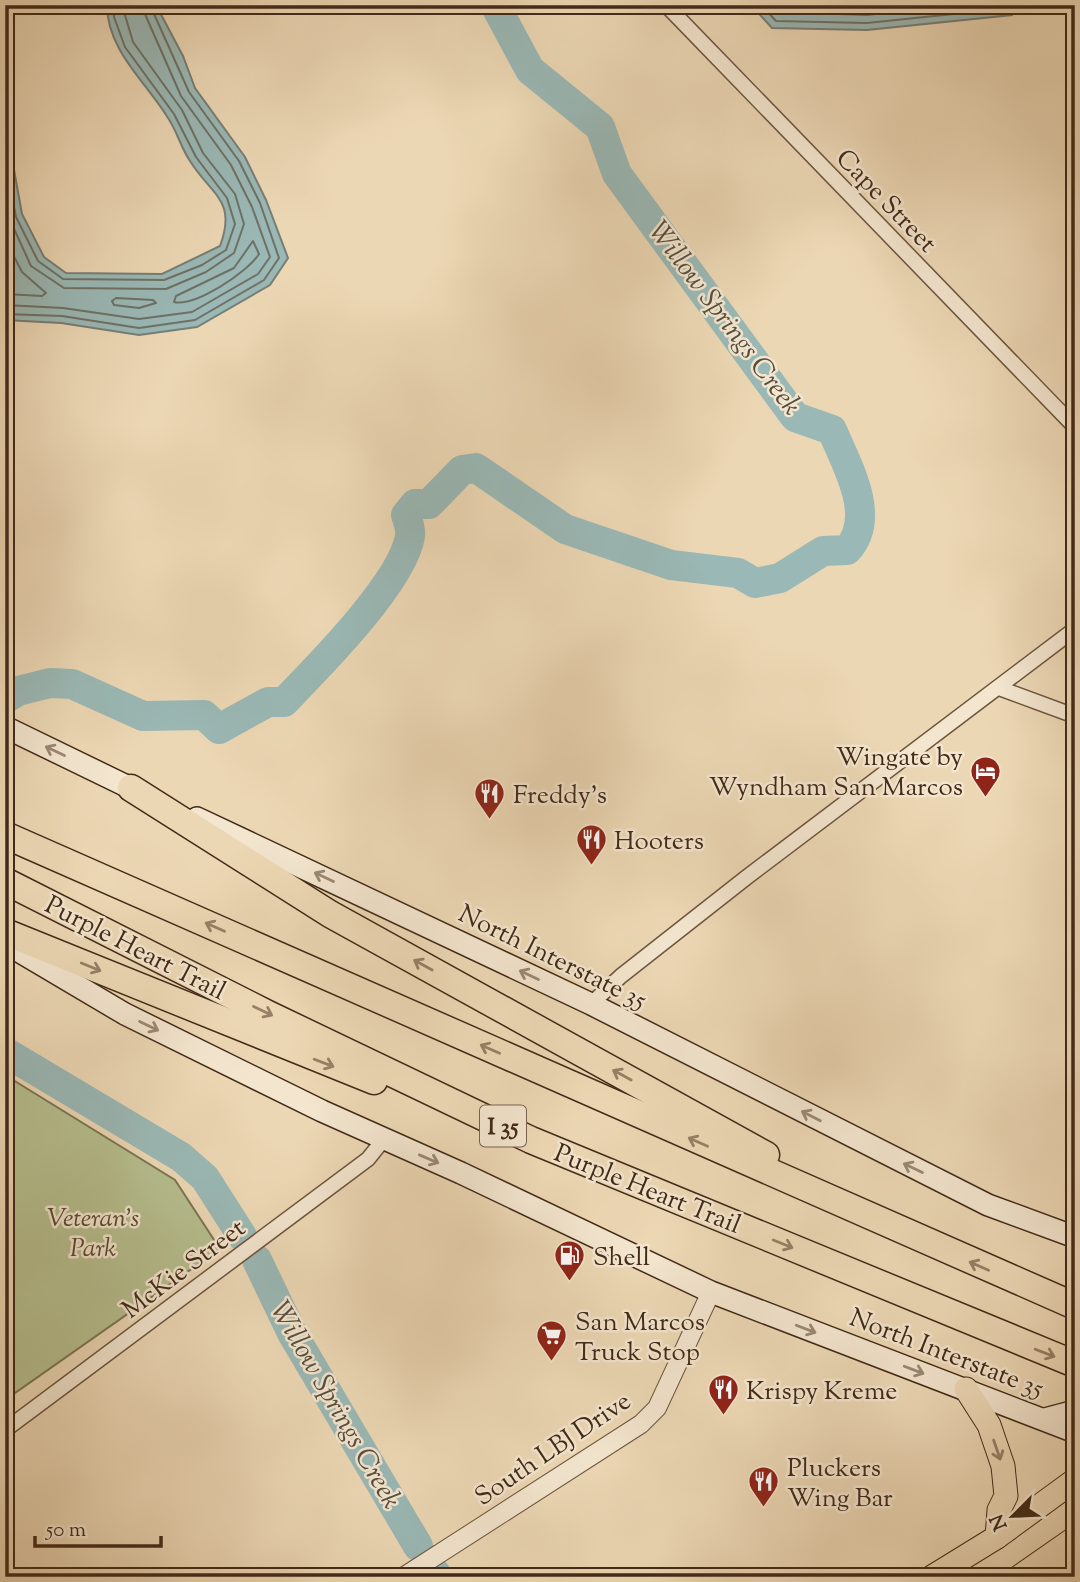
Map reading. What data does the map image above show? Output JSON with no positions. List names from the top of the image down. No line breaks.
{"streets":{"highway":["Purple Heart Trail","I 35"],"main road":["North Interstate 35"],"street":["Cape Street","McKie Street","South LBJ Drive"]},"crossings":[["North Interstate 35","McKie Street"],["North Interstate 35","South LBJ Drive"]],"water":["Willow Springs Creek"],"parks":["Veteran's Park"],"places":{"hotel":["Wingate by Wyndham San Marcos"],"restaurant":["Freddy's","Hooters","Krispy Kreme","Pluckers Wing Bar"],"fuel station":["Shell"],"supermarket":["San Marcos Truck Stop"]},"scale_bar":"50 m","north":"bottom left"}
